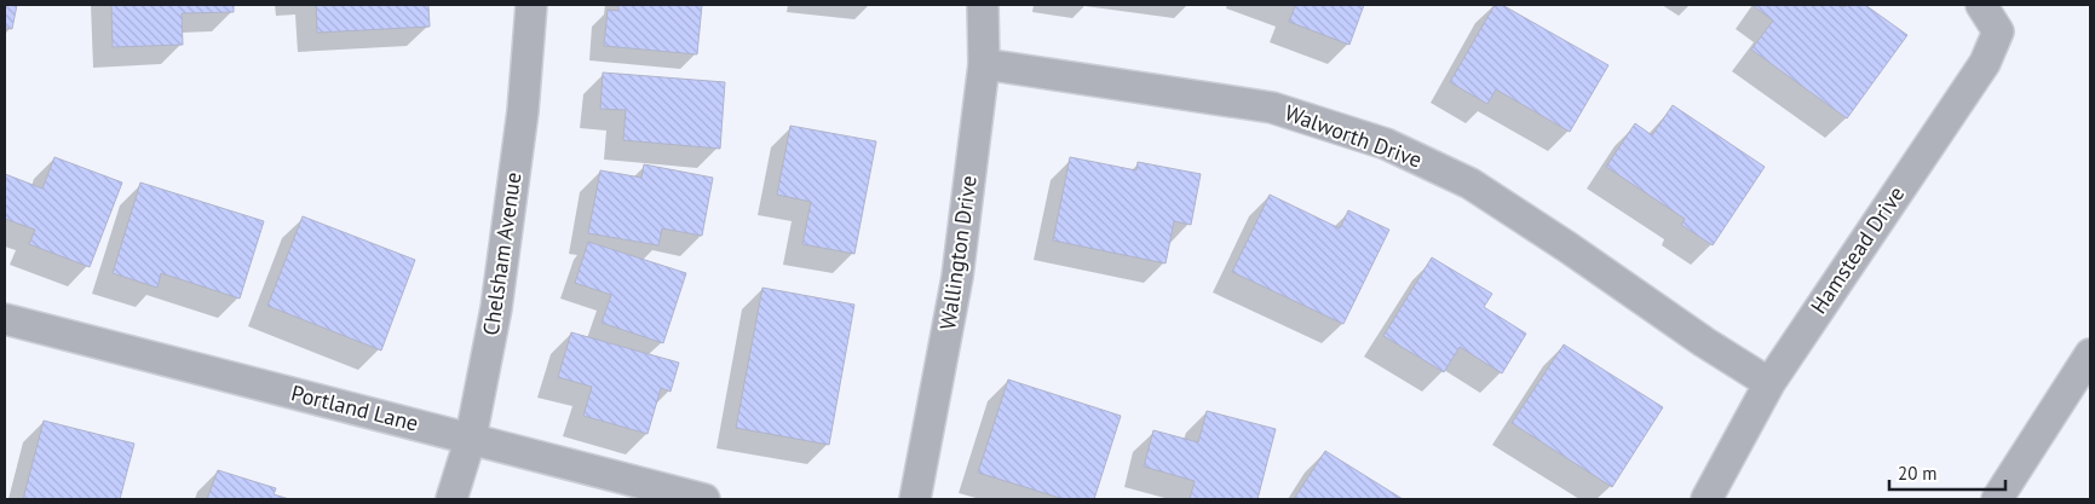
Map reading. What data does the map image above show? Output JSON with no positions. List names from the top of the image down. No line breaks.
{"streets":{"street":["Walworth Drive","Hamstead Drive","Wallington Drive","Chelsham Avenue","Portland Lane"]},"crossings":[["Walworth Drive","Hamstead Drive"],["Walworth Drive","Wallington Drive"],["Chelsham Avenue","Portland Lane"]],"scale_bar":"20 m"}
